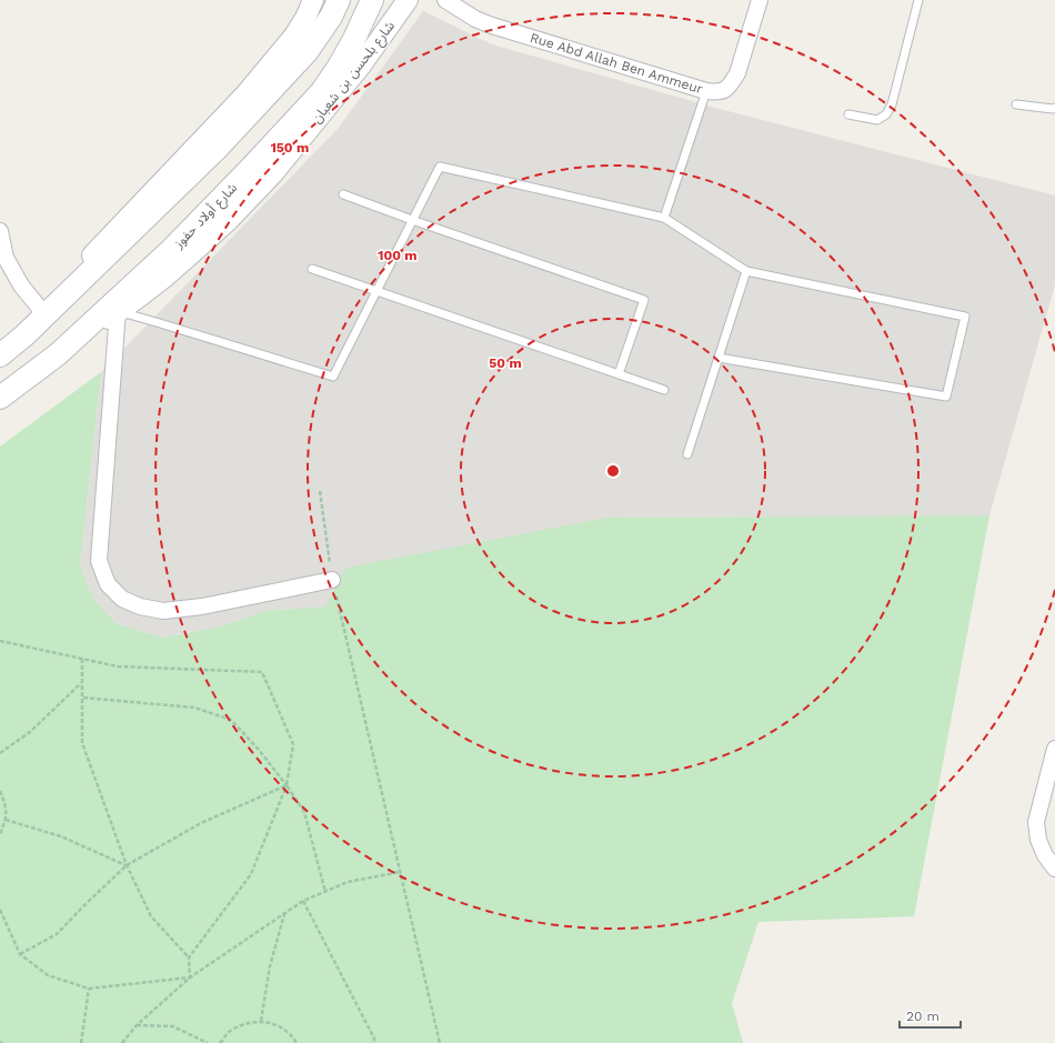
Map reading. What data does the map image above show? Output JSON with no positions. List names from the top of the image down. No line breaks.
{"streets":{"main road":["شارع أولاد حفوز"],"street":["Rue Abd Allah Ben Ammeur","شارع بلحسن بن شعبان"]},"crossings":[["شارع بلحسن بن شعبان","شارع أولاد حفوز"]],"scale_bar":"20 m","rings":["150 m","100 m","50 m"]}
